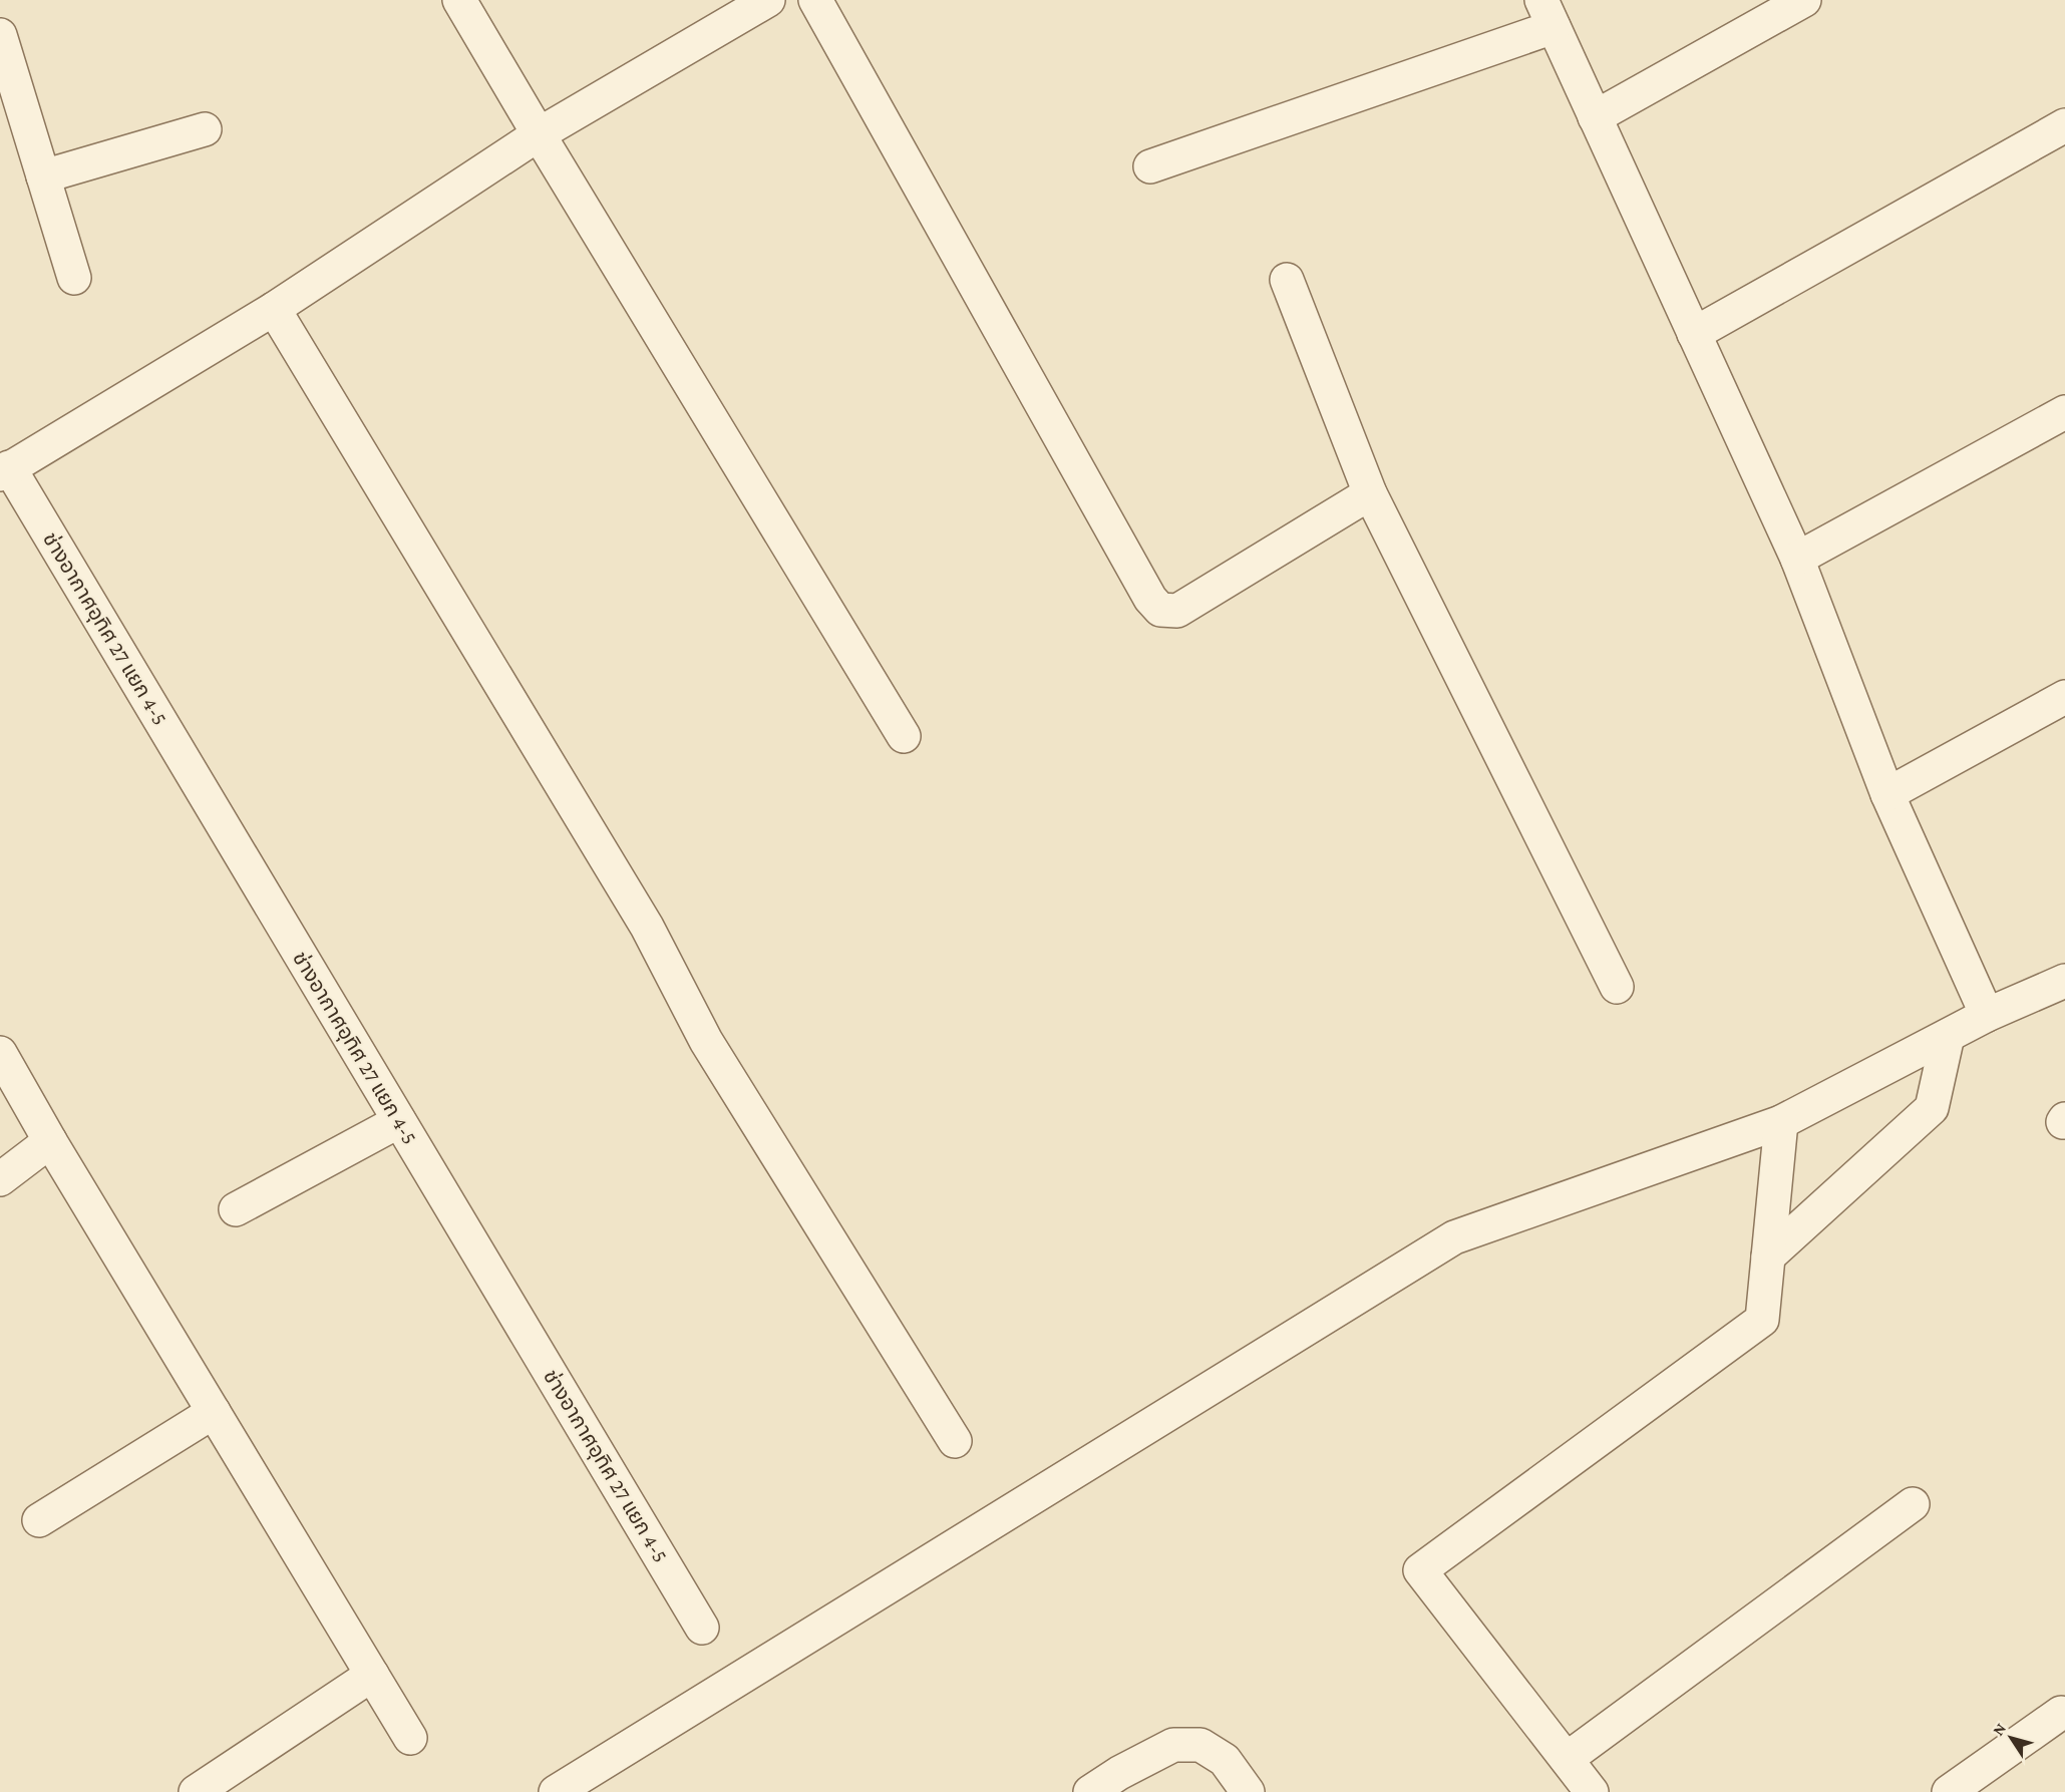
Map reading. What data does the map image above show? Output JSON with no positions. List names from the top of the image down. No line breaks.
{"streets":{"street":["ช่างอากาศอุทิศ 27 แยก 4-5"]},"north":"top left"}
